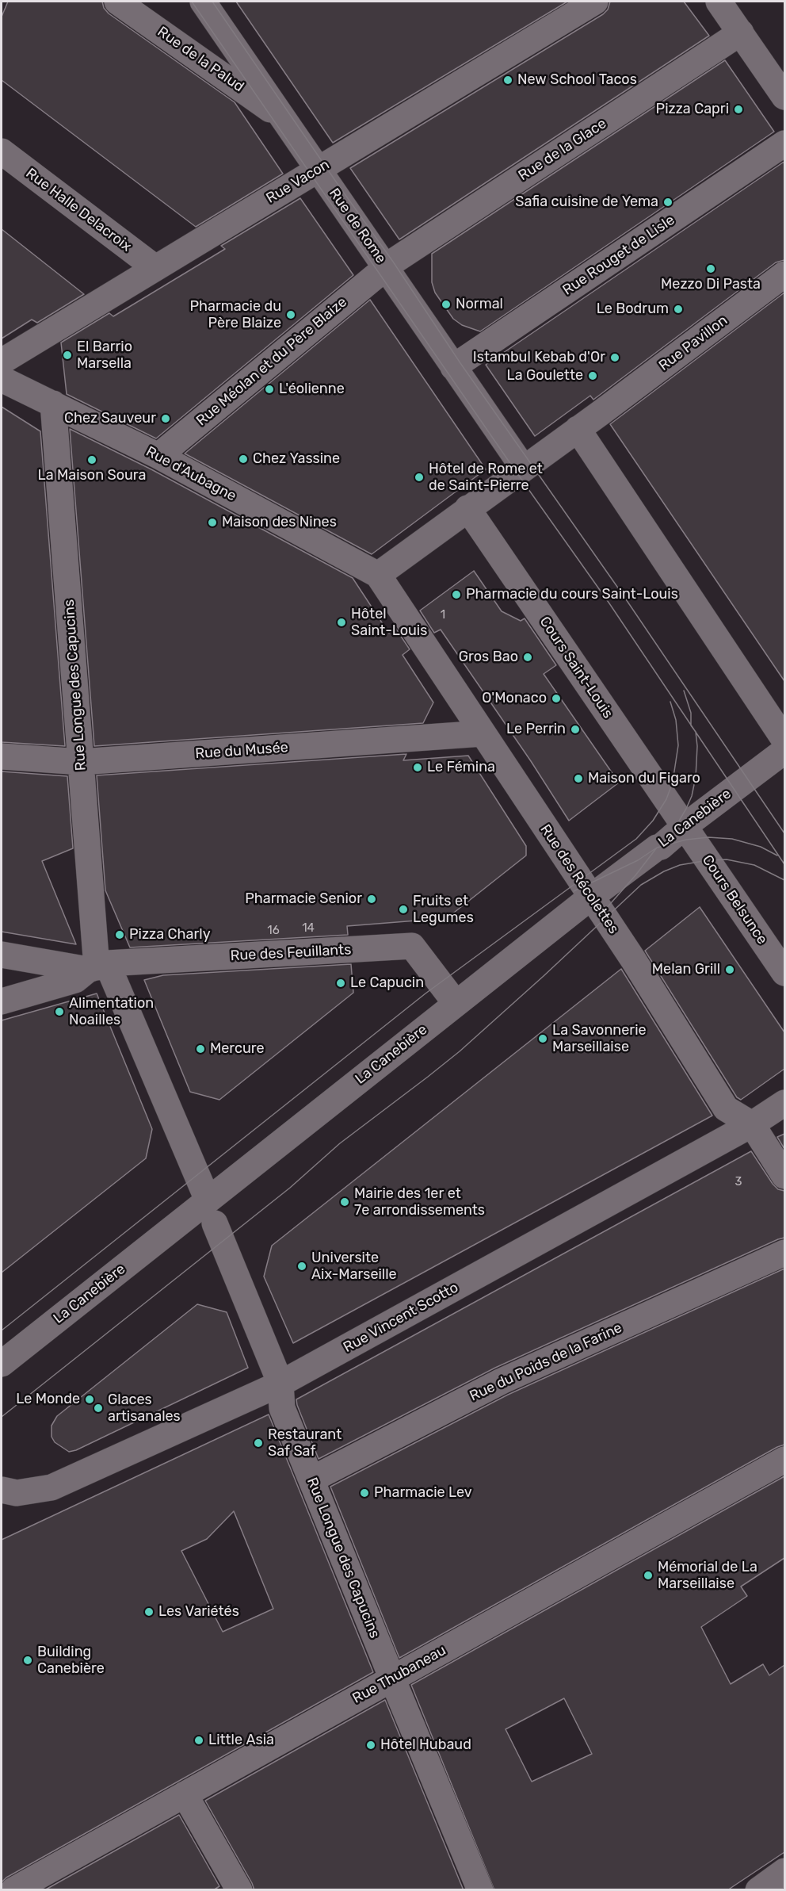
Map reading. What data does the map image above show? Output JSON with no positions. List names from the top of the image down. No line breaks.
{"streets":{"street":["Rue de la Palud","Rue de la Glace","Rue Vacon","Rue Halle Delacroix","Rue de Rome","Rue Rouget de Lisle","Rue Pavillon","Rue Méolan et du Père Blaize","Rue d'Aubagne","Cours Saint-Louis","Rue Longue des Capucins","Rue du Musée","La Canebière","Rue des Récolettes","Cours Belsunce","Rue des Feuillants","Rue Vincent Scotto","Rue du Poids de la Farine","Rue Thubaneau"]},"crossings":[["Rue de la Palud","Rue de Rome"],["Rue de la Glace","Rue de Rome"],["Rue de la Glace","Rue Méolan et du Père Blaize"],["Rue Vacon","Rue Halle Delacroix"],["Rue Vacon","Rue de Rome"],["Rue de Rome","Rue Rouget de Lisle"],["Rue de Rome","Rue Méolan et du Père Blaize"],["Rue Méolan et du Père Blaize","Rue d'Aubagne"],["Rue d'Aubagne","Rue Longue des Capucins"],["Rue d'Aubagne","Rue des Récolettes"],["Cours Saint-Louis","La Canebière"],["Cours Saint-Louis","Cours Belsunce"],["Rue Longue des Capucins","Rue du Musée"],["Rue Longue des Capucins","Rue des Feuillants"],["Rue Longue des Capucins","Rue Vincent Scotto"],["Rue Longue des Capucins","Rue du Poids de la Farine"],["Rue Longue des Capucins","Rue Thubaneau"],["Rue du Musée","Rue des Récolettes"],["La Canebière","Rue des Récolettes"],["La Canebière","Cours Belsunce"],["Rue des Récolettes","Rue Vincent Scotto"]],"places":["New School Tacos","Pizza Capri","Safia cuisine de Yema","Mezzo Di Pasta","Normal","Le Bodrum","Pharmacie du Père Blaize","El Barrio Marsella","Istambul Kebab d'Or","La Goulette","L'éolienne","Chez Sauveur","Chez Yassine","La Maison Soura","Hôtel de Rome et de Saint-Pierre","Maison des Nines","Pharmacie du cours Saint-Louis","Hôtel Saint-Louis","Gros Bao","O'Monaco","Le Perrin","Le Fémina","Maison du Figaro","Pharmacie Senior","Fruits et Legumes","Pizza Charly","Melan Grill","Le Capucin","Alimentation Noailles","La Savonnerie Marseillaise","Mercure","Mairie des 1er et 7e arrondissements","Universite Aix-Marseille","Le Monde","Glaces artisanales","Restaurant Saf Saf","Pharmacie Lev","Mémorial de La Marseillaise","Les Variétés","Building Canebière","Little Asia","Hôtel Hubaud"],"house_numbers":["1","14","16","3"]}
